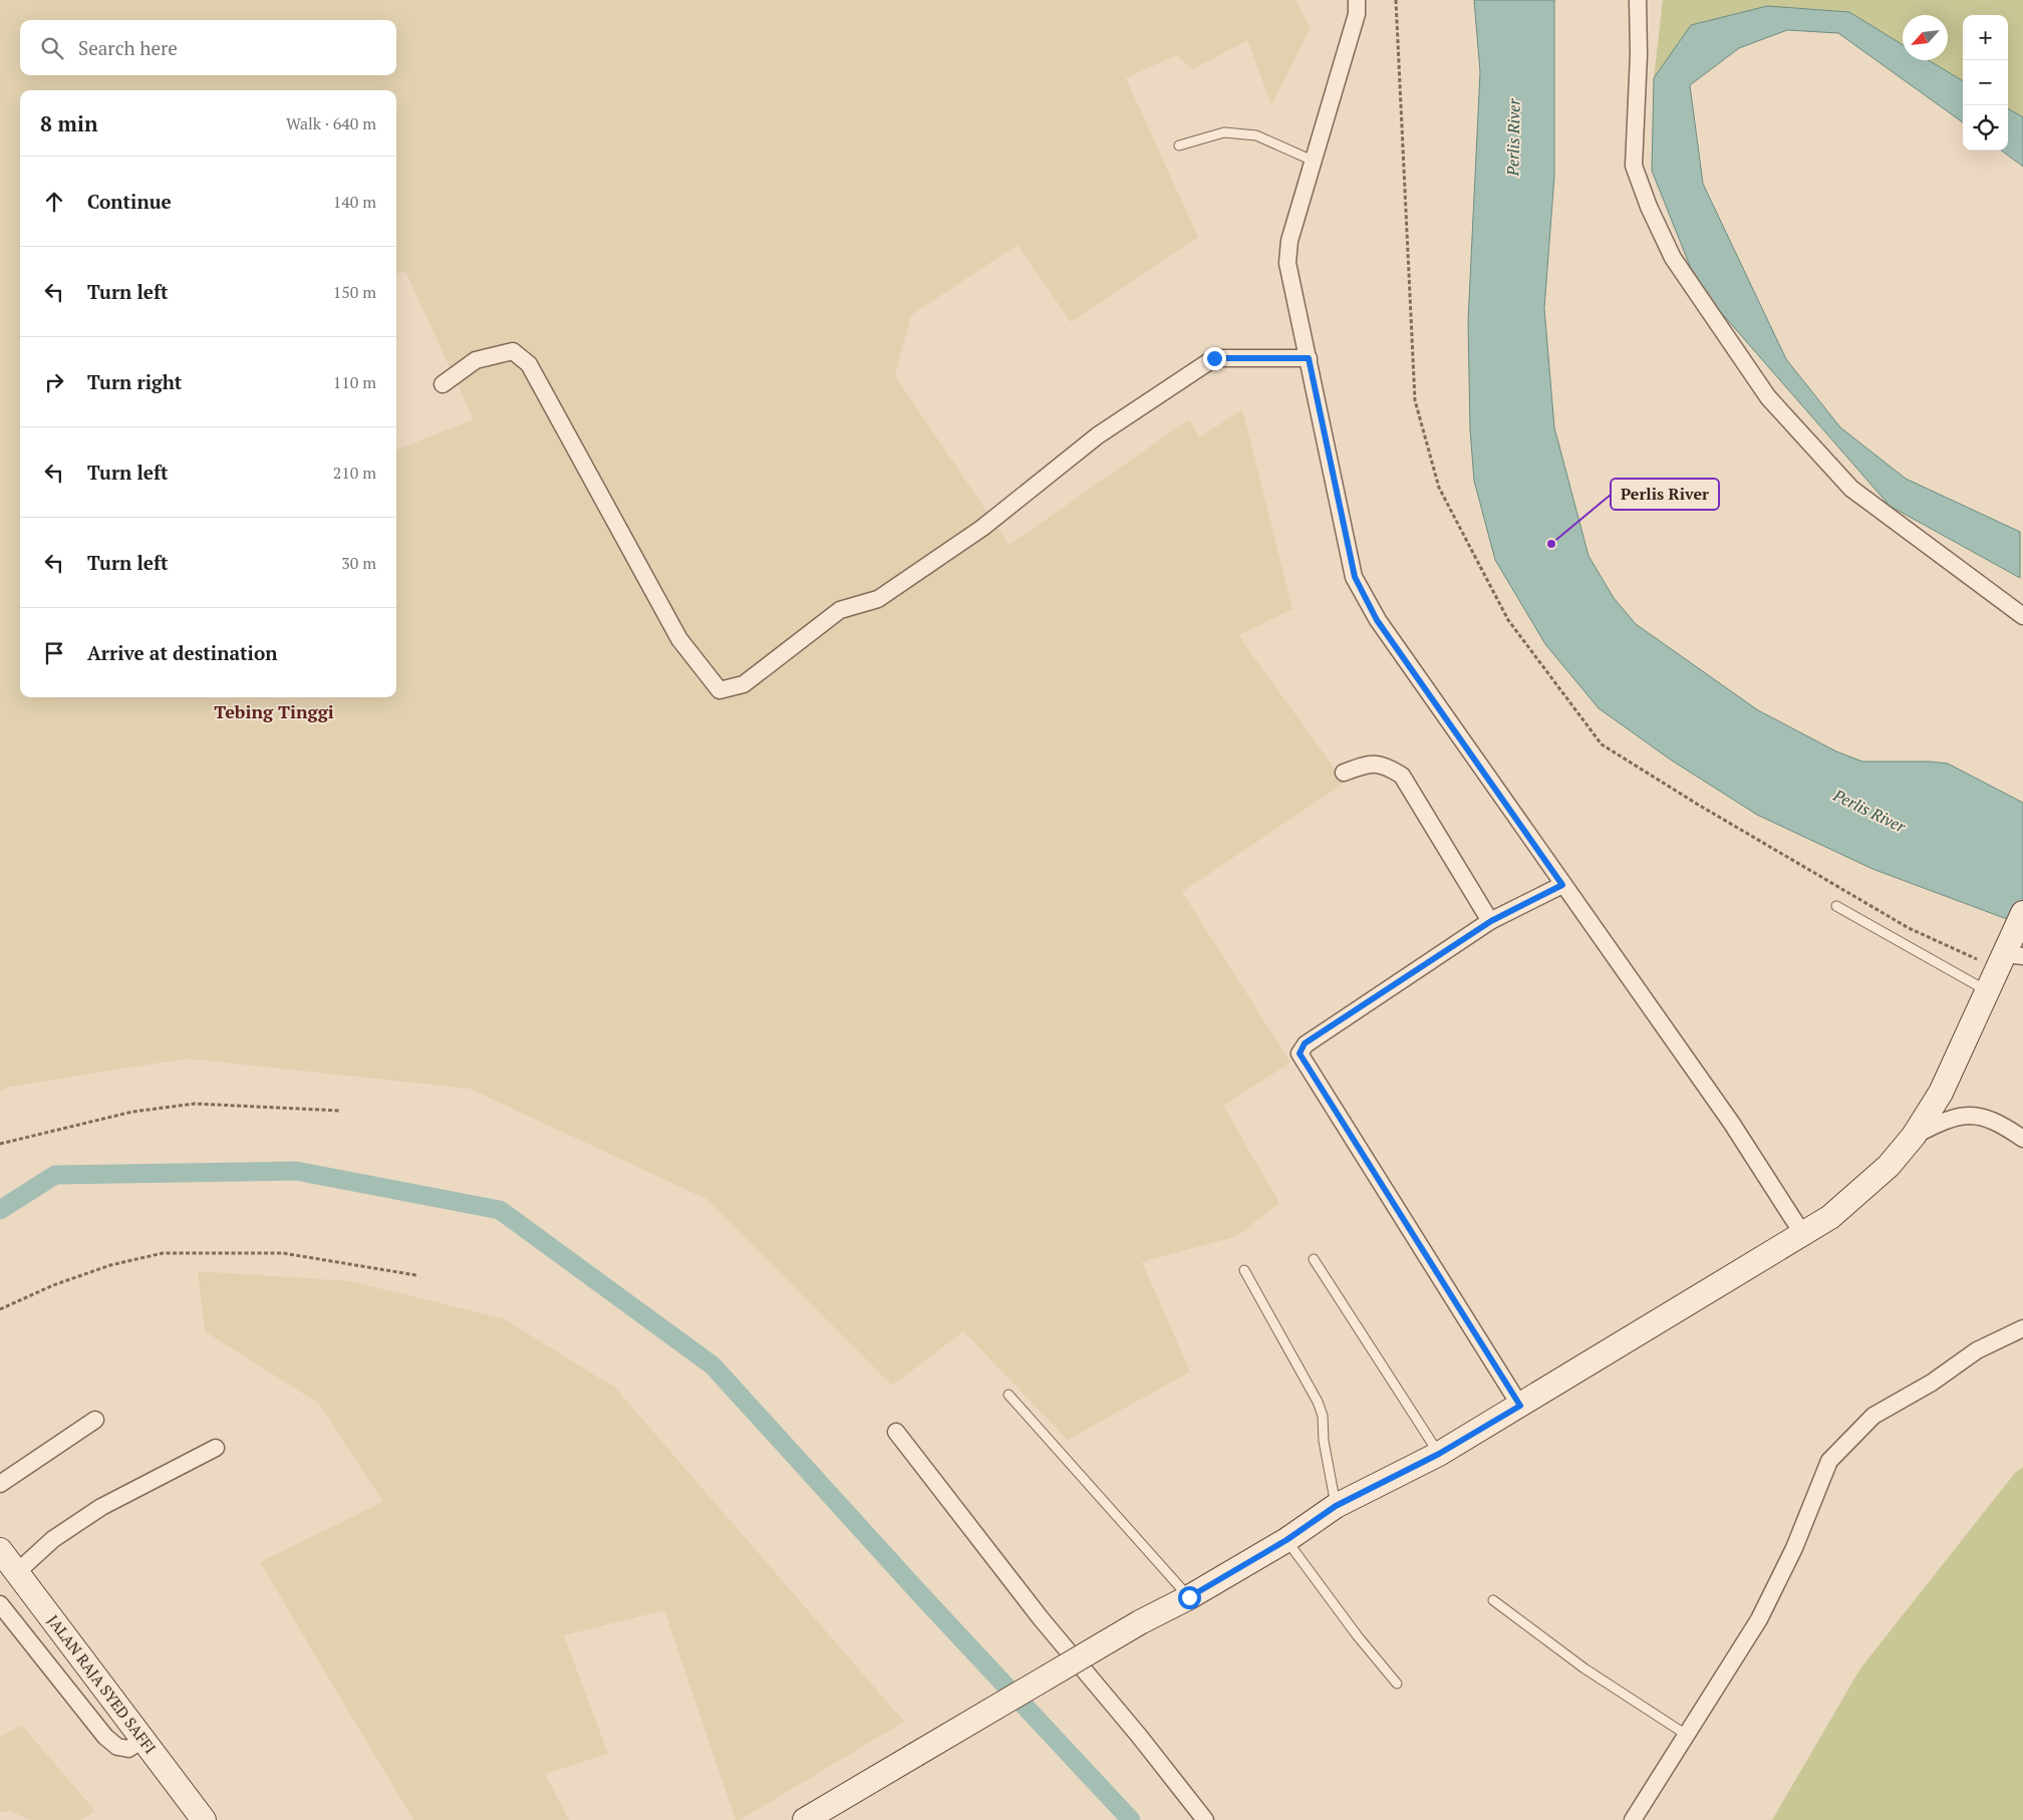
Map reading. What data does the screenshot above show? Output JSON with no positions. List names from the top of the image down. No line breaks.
{"streets":{"main road":["JALAN RAJA SYED SAFFI"]},"districts":["Tebing Tinggi"],"water":["Perlis River"],"places":["Perlis River"],"north":"bottom left","page":{"map_buttons":["+","−"],"search":"Search here","heading":["8 min","Walk · 640 m"],"list":[["Continue","140 m"],["Turn left","150 m"],["Turn right","110 m"],["Turn left","210 m"],["Turn left","30 m"],"Arrive at destination"]}}
